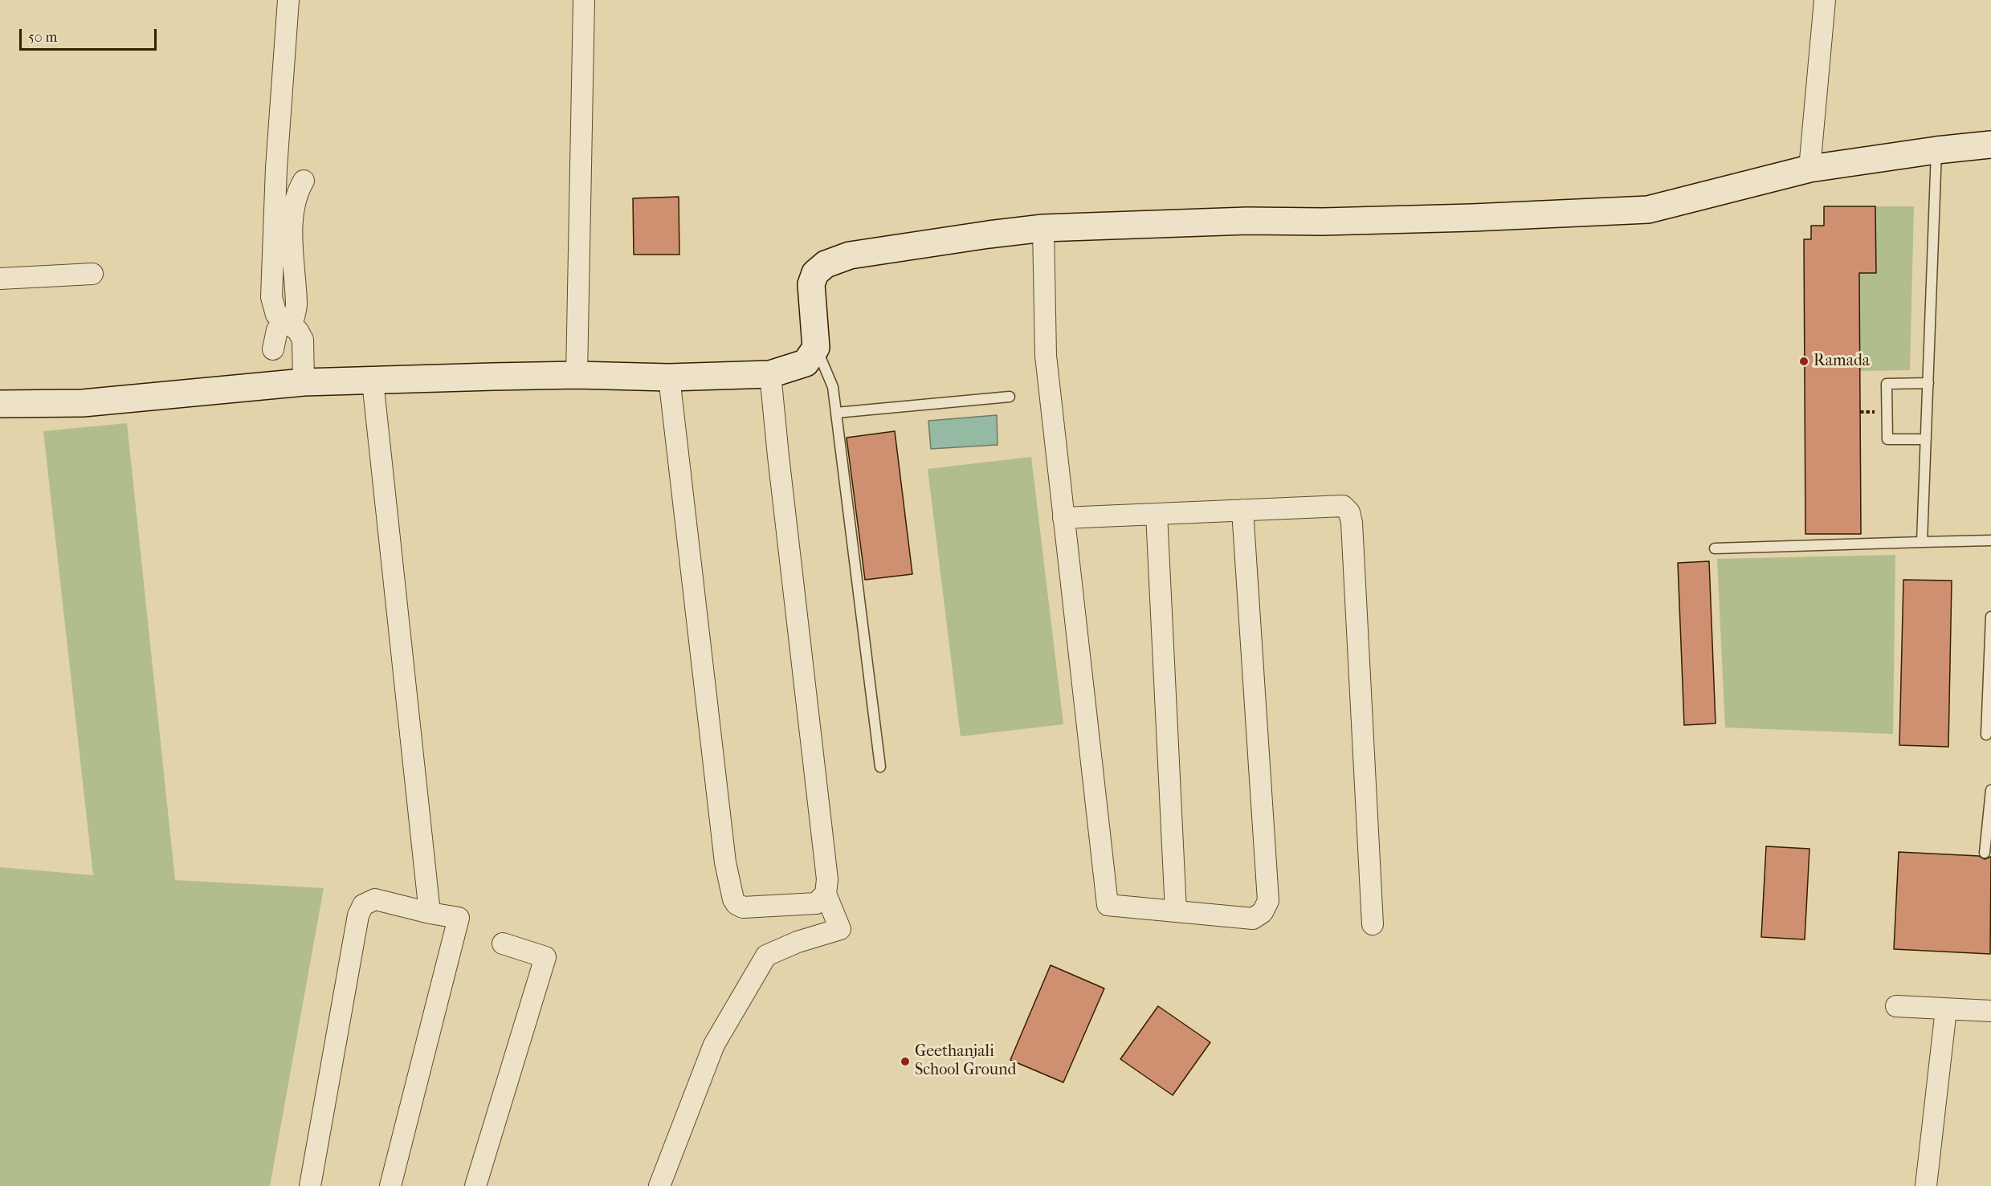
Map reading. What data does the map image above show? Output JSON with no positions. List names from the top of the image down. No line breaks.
{"places":["Ramada","Geethanjali School Ground"],"scale_bar":"50 m"}
